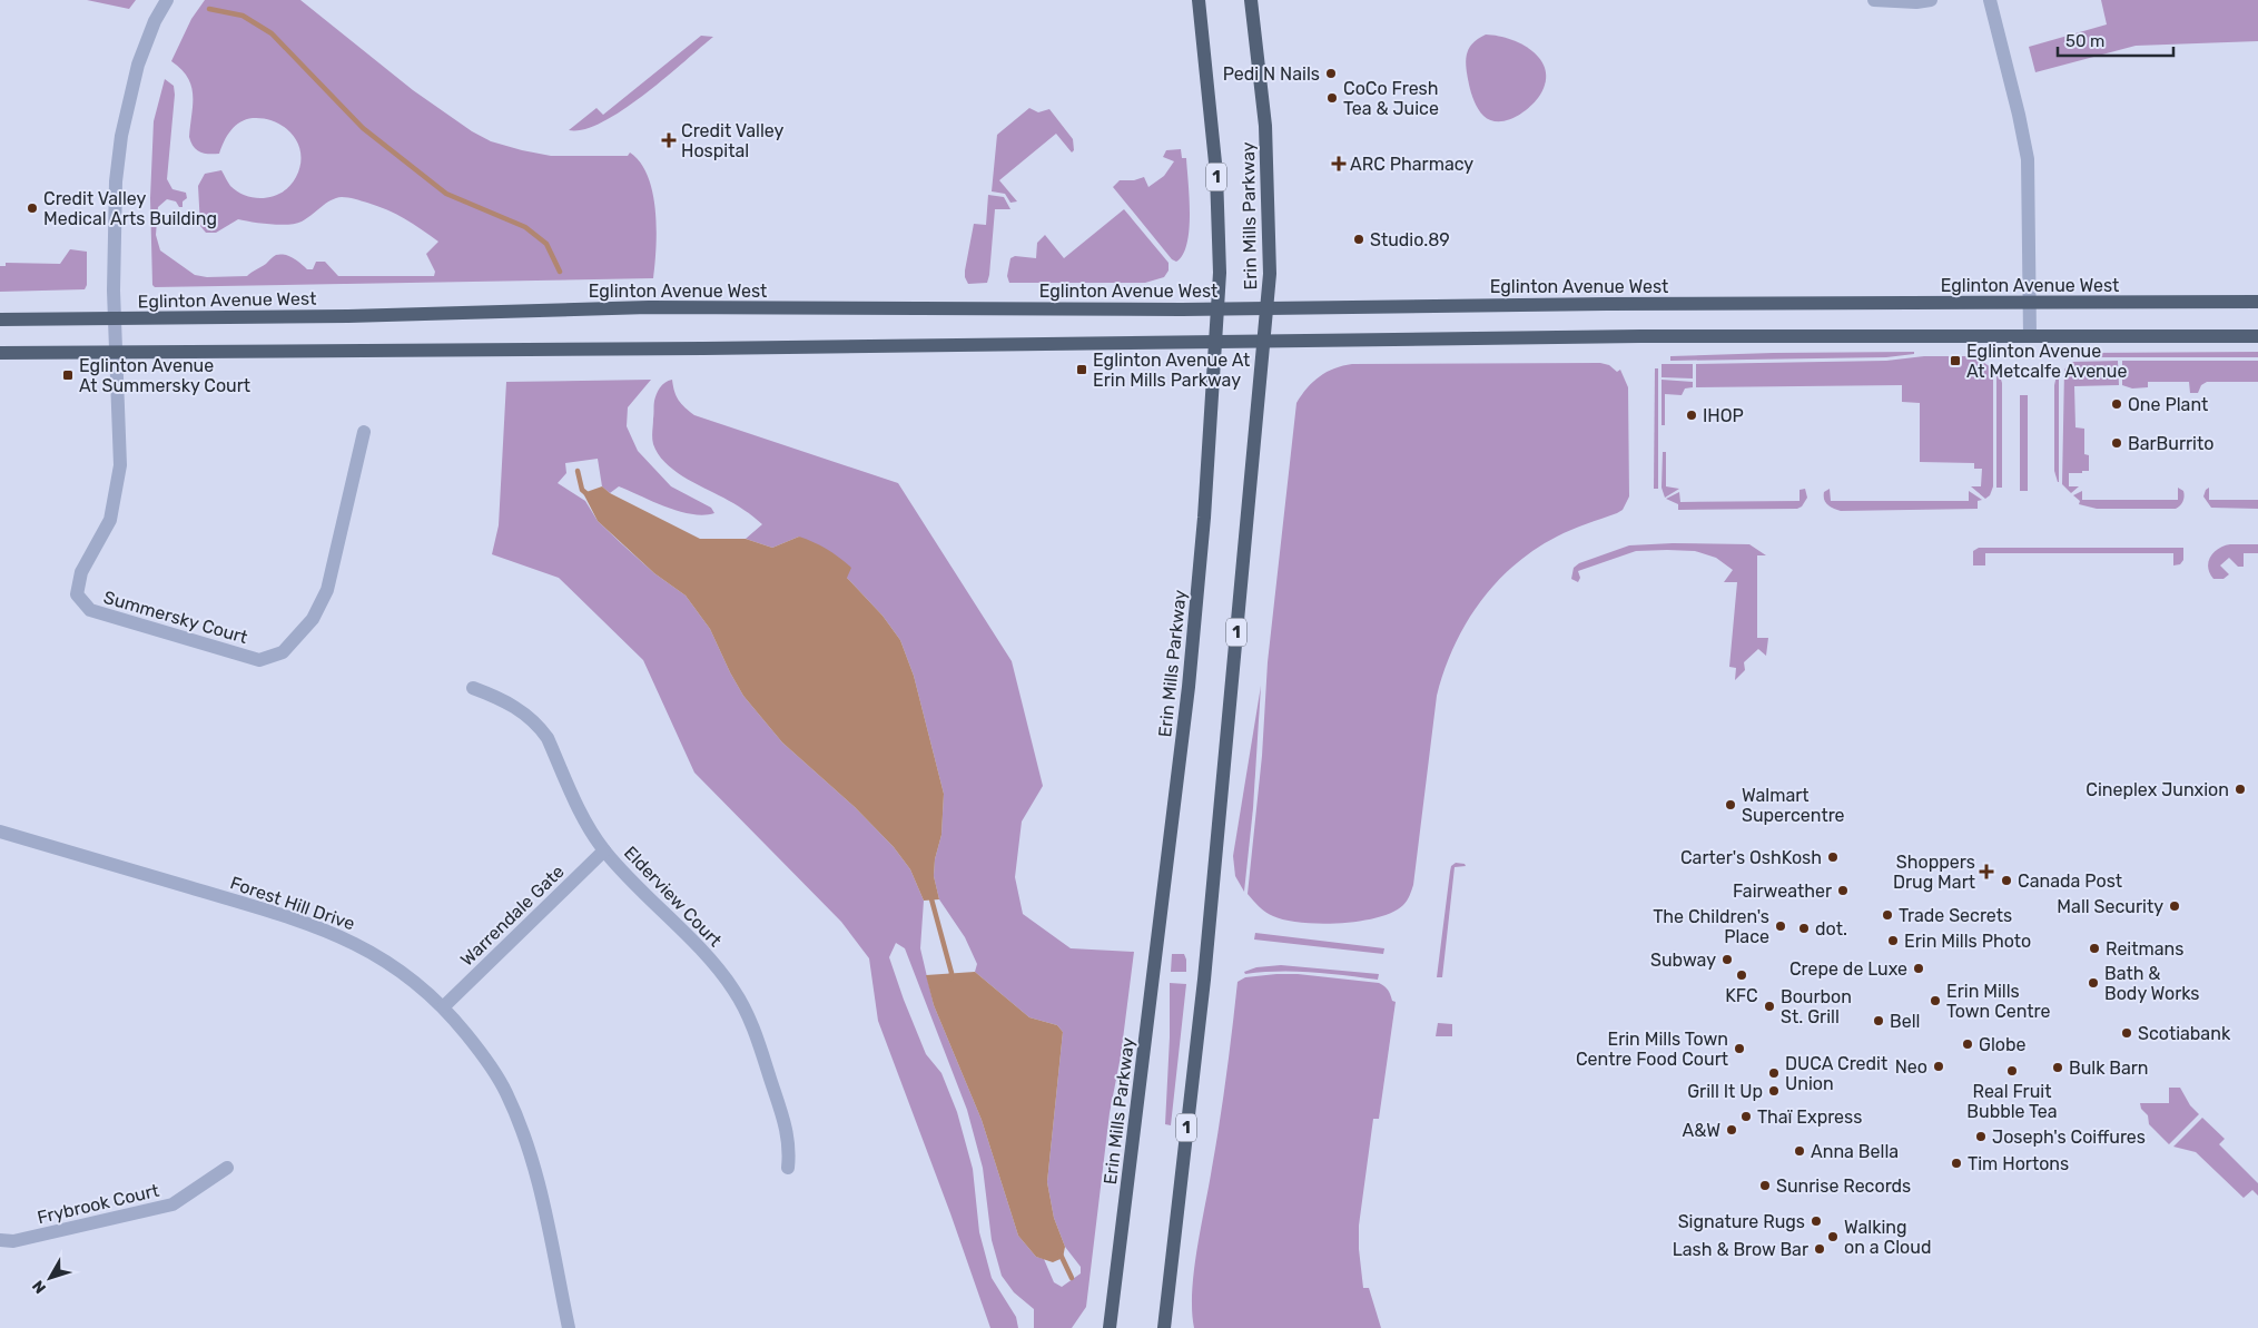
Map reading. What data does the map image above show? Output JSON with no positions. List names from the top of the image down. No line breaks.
{"streets":{"main road":["1","Erin Mills Parkway","Eglinton Avenue West"],"street":["Summersky Court","Elderview Court","Forest Hill Drive","Warrendale Gate","Frybrook Court"]},"crossings":[["Erin Mills Parkway","Eglinton Avenue West"],["Eglinton Avenue West","Summersky Court"],["Elderview Court","Warrendale Gate"],["Forest Hill Drive","Warrendale Gate"]],"places":{"other":["Pedi N Nails","CoCo Fresh Tea & Juice","Credit Valley Medical Arts Building","Studio.89","One Plant","IHOP","BarBurrito","Cineplex Junxion","Walmart Supercentre","Carter's OshKosh","Canada Post","Fairweather","Mall Security","Trade Secrets","The Children's Place","dot.","Erin Mills Photo","Reitmans","Subway","Crepe de Luxe","KFC","Bath & Body Works","Erin Mills Town Centre","Bourbon St. Grill","Bell","Scotiabank","Globe","Erin Mills Town Centre Food Court","Neo","Bulk Barn","Real Fruit Bubble Tea","DUCA Credit Union","Grill It Up","Thaï Express","A&W","Joseph's Coiffures","Anna Bella","Tim Hortons","Sunrise Records","Signature Rugs","Walking on a Cloud","Lash & Brow Bar"],"health":["Credit Valley Hospital","ARC Pharmacy","Shoppers Drug Mart"],"transit":["Eglinton Avenue At Metcalfe Avenue","Eglinton Avenue At Erin Mills Parkway","Eglinton Avenue At Summersky Court"]},"scale_bar":"50 m","north":"bottom left"}
